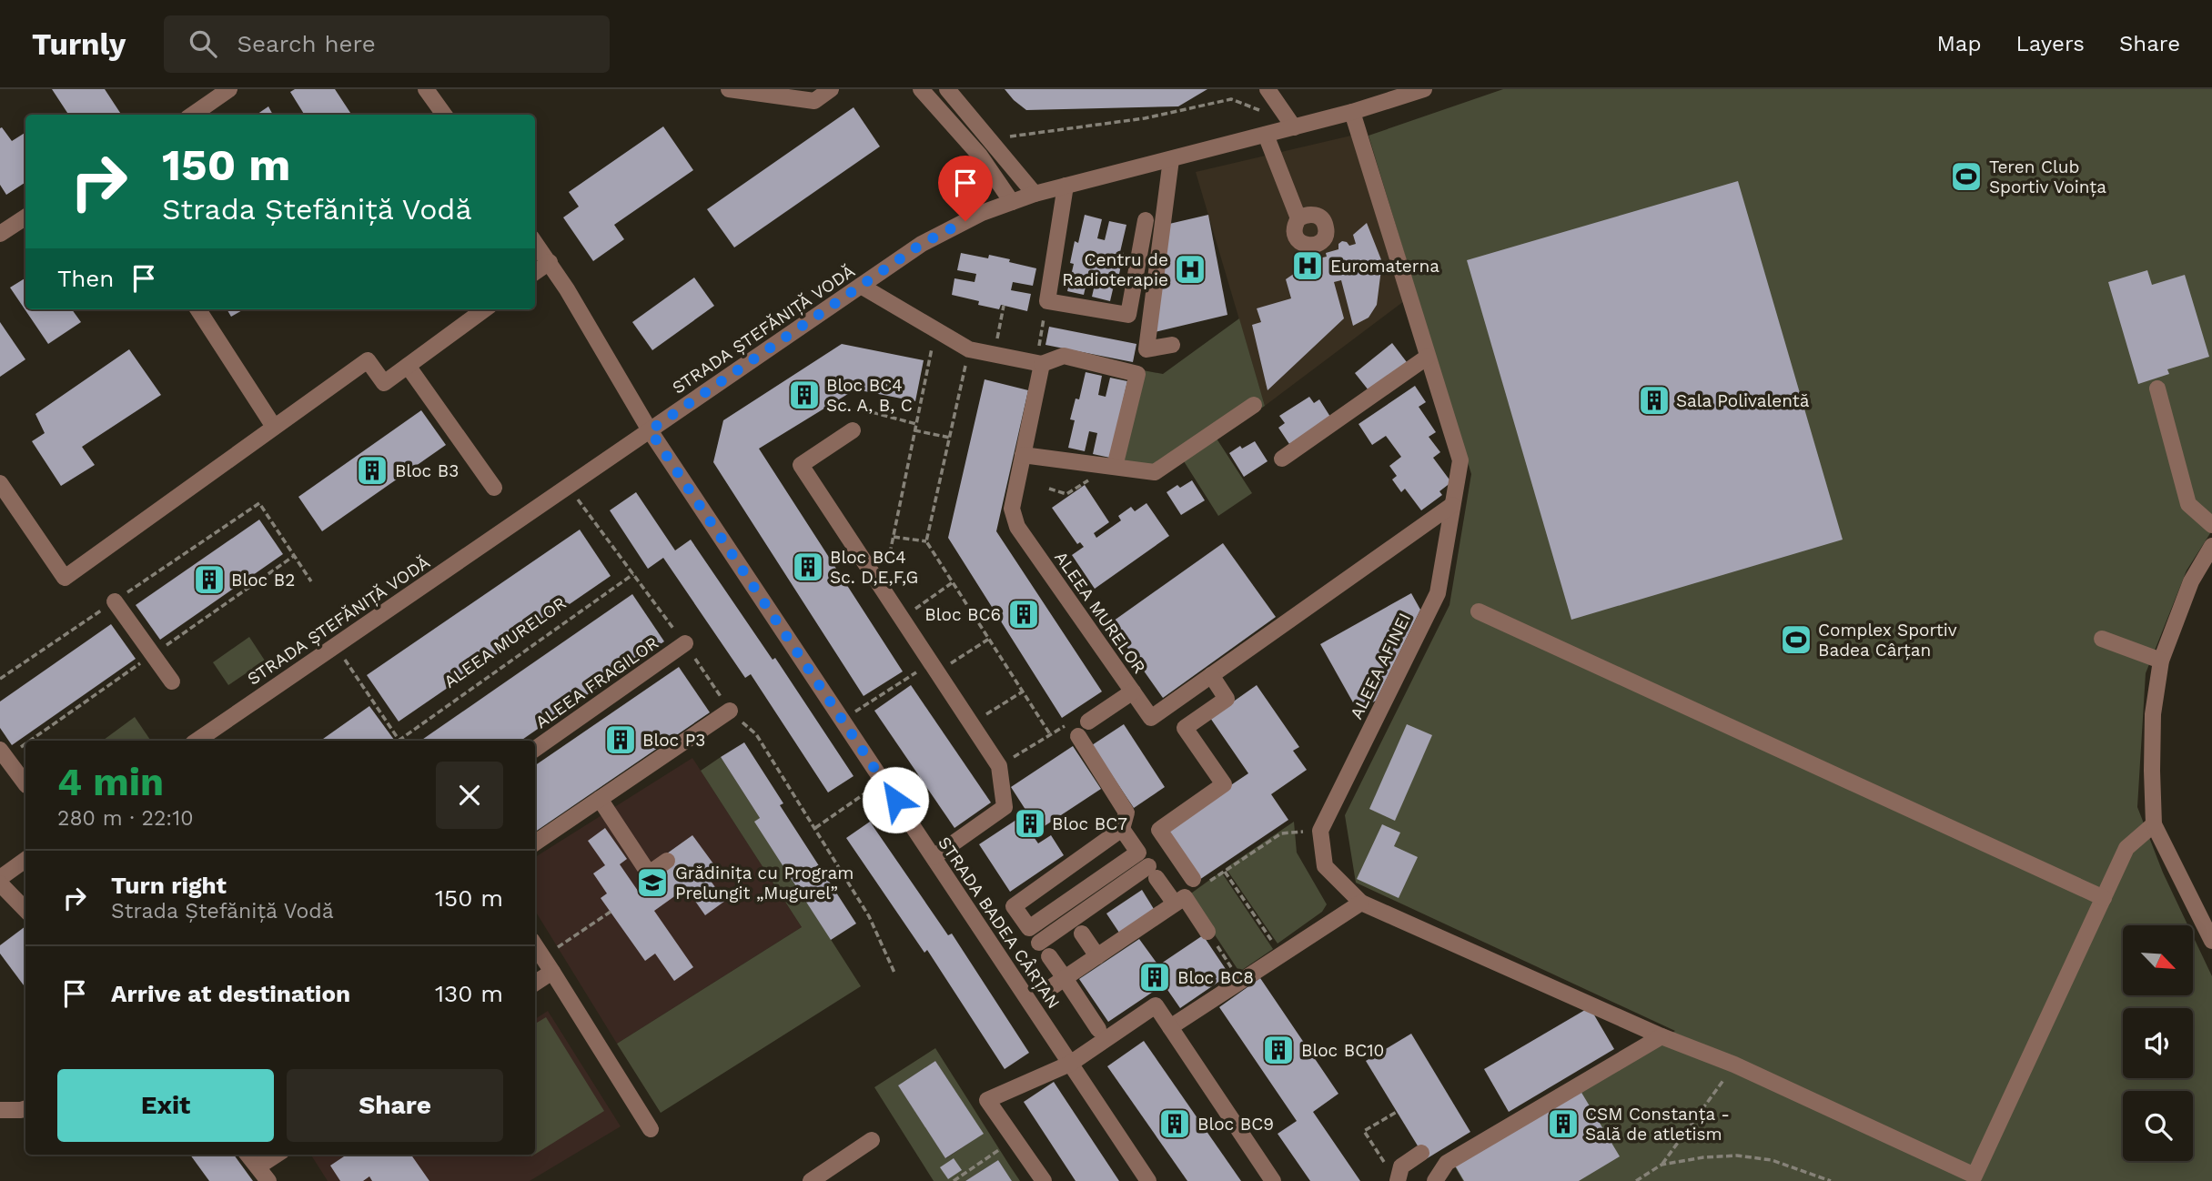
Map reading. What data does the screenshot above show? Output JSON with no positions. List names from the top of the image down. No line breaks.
{"streets":{"street":["STRADA ȘTEFĂNIȚĂ VODĂ","ALEEA MURELOR","ALEEA AFINEI","ALEEA FRAGILOR","STRADA BADEA CÂRȚAN"]},"crossings":[["STRADA ȘTEFĂNIȚĂ VODĂ","ALEEA AFINEI"],["STRADA ȘTEFĂNIȚĂ VODĂ","STRADA BADEA CÂRȚAN"],["ALEEA MURELOR","ALEEA AFINEI"]],"places":{"sports":["Teren Club Sportiv Voința","Complex Sportiv Badea Cârțan"],"hospital":["Euromaterna","Centru de Radioterapie"],"building":["Bloc BC4 Sc. A, B, C","Sala Polivalentă","Bloc B3","Bloc BC4 Sc. D,E,F,G","Bloc B2","Bloc BC6","Bloc P3","Bloc BC7","Bloc BC8","Bloc BC10","Bloc BC9","CSM Constanța - Sală de atletism"],"school or university":["Grădinița cu Program Prelungit „Mugurel”"]},"north":"bottom right","page":{"header":"Turnly","search":"Search here","nav":["Map","Layers","Share"],"turn":["150 m","Strada Ștefăniță Vodă"],"then":"Then","heading":["4 min","280 m · 22:10"],"list":[{"name":"Turn right","note":"Strada Ștefăniță Vodă","value":"150 m"},{"name":"Arrive at destination","value":"130 m"}],"buttons":["Exit","Share"]}}
